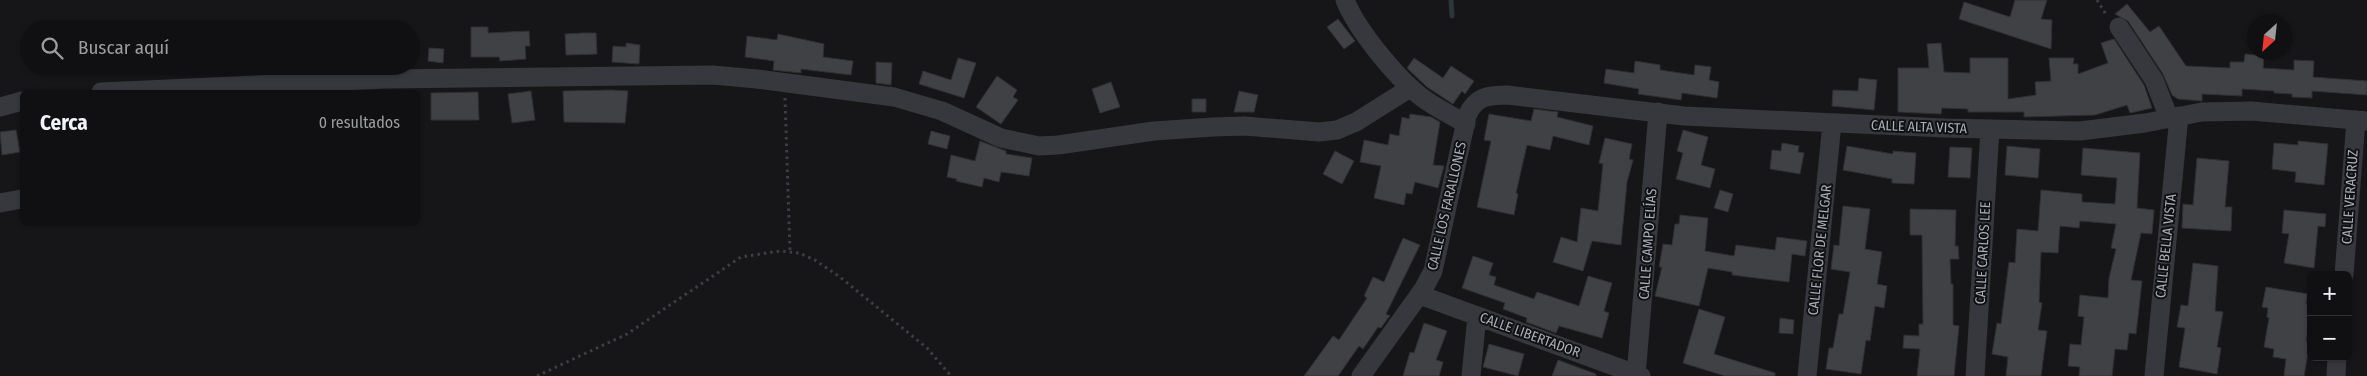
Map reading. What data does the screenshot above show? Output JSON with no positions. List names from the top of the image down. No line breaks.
{"streets":{"street":["CALLE ALTA VISTA","CALLE VERACRUZ","CALLE LOS FARALLONES","CALLE CAMPO ELÍAS","CALLE BELLA VISTA","CALLE FLOR DE MELGAR","CALLE CARLOS LEE","CALLE LIBERTADOR"]},"crossings":[["CALLE ALTA VISTA","CALLE VERACRUZ"],["CALLE ALTA VISTA","CALLE LOS FARALLONES"],["CALLE ALTA VISTA","CALLE CAMPO ELÍAS"],["CALLE ALTA VISTA","CALLE BELLA VISTA"],["CALLE ALTA VISTA","CALLE FLOR DE MELGAR"],["CALLE ALTA VISTA","CALLE CARLOS LEE"],["CALLE LOS FARALLONES","CALLE LIBERTADOR"],["CALLE CAMPO ELÍAS","CALLE LIBERTADOR"]],"north":"bottom left","page":{"search":"Buscar aquí","heading":["Cerca","0 resultados"],"map_buttons":["+","−"]}}
